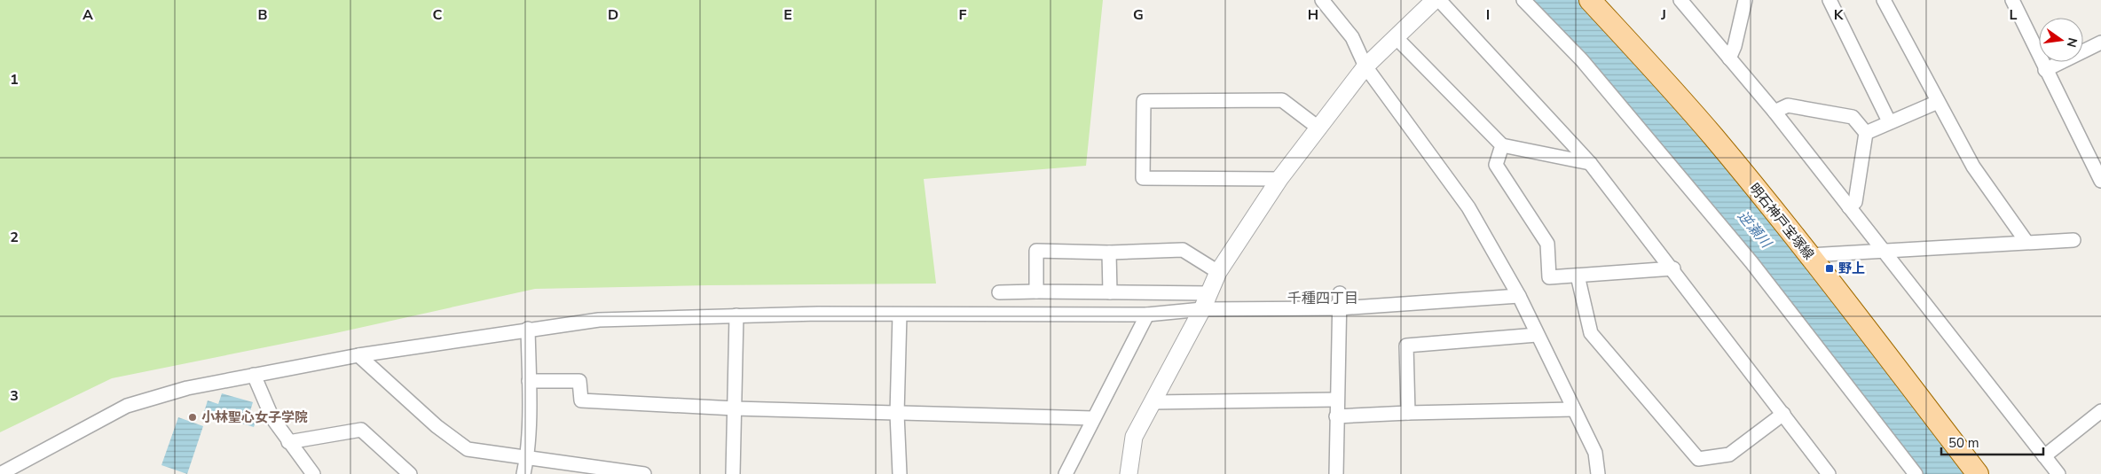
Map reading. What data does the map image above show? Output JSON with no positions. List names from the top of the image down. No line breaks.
{"streets":{"main road":["明石神戸宝塚線"]},"districts":["千種四丁目"],"water":["逆瀬川"],"places":{"transit":["野上"],"other":["小林聖心女子学院"]},"scale_bar":"50 m","north":"right","grid":{"columns":["A","B","C","D","E","F","G","H","I","J","K","L"],"rows":["1","2","3"]}}
